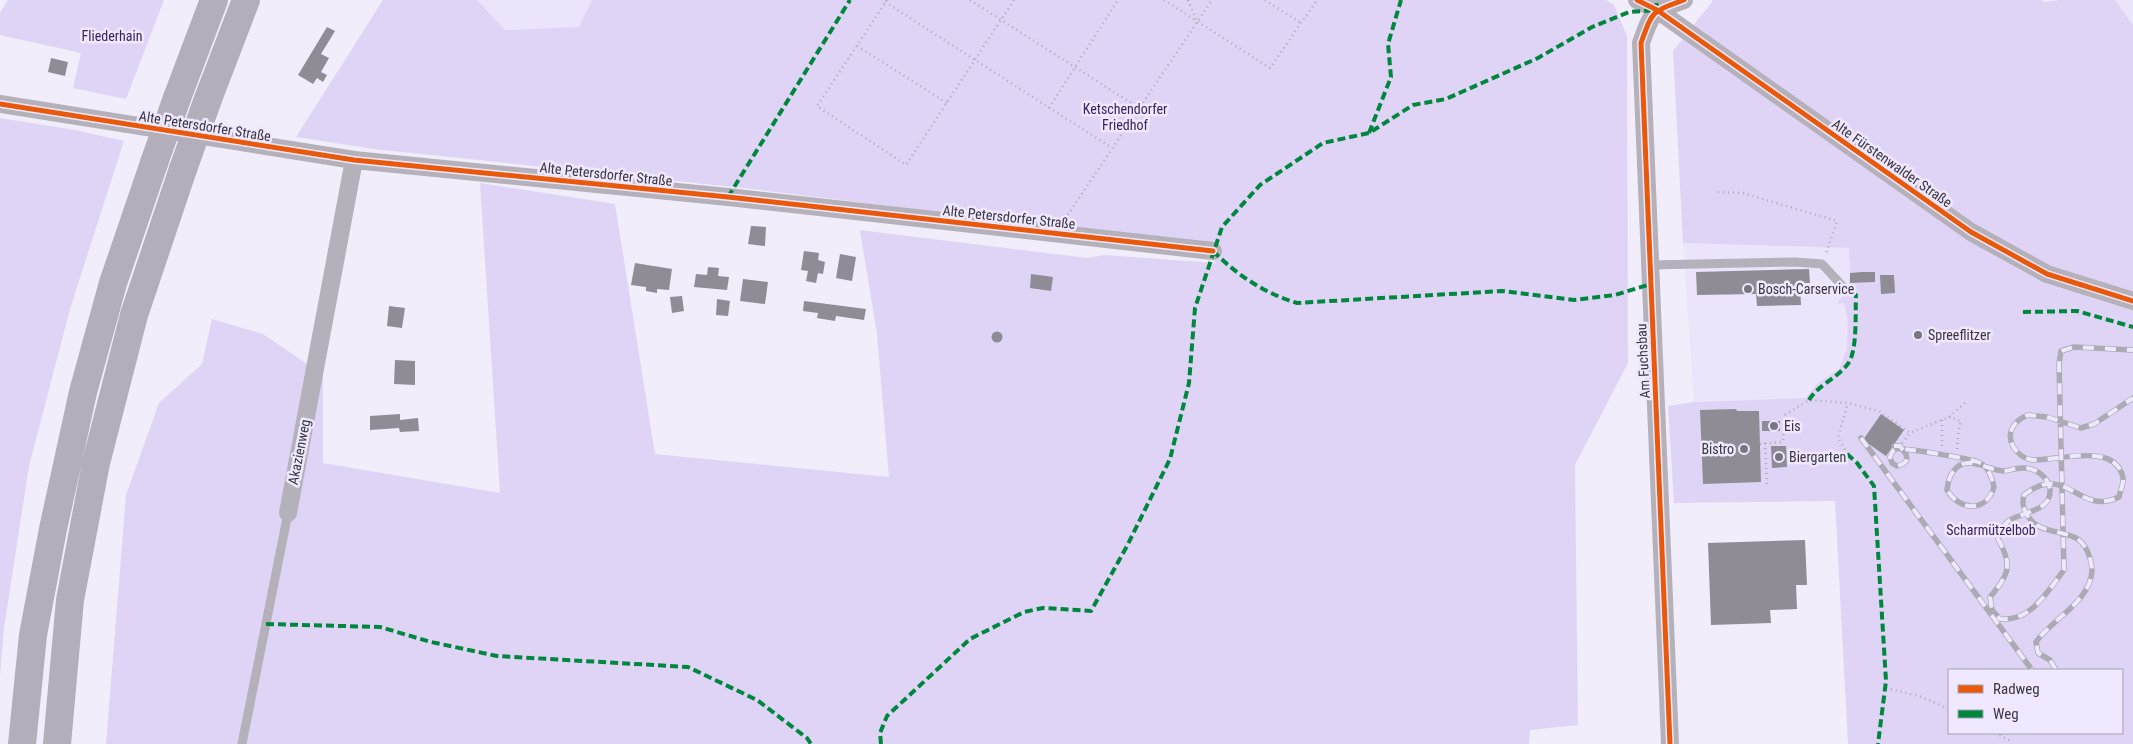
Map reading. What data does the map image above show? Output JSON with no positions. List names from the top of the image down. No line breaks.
{"streets":{"street":["Alte Petersdorfer Straße","Alte Fürstenwalder Straße","Am Fuchsbau","Akazienweg"]},"crossings":[["Alte Petersdorfer Straße","Akazienweg"],["Alte Fürstenwalder Straße","Am Fuchsbau"]],"parks":["Fliederhain","Ketschendorfer Friedhof","Scharmützelbob"],"places":["Bosch-Carservice","Spreeflitzer","Eis","Bistro","Biergarten"],"legend":["Radweg","Weg"]}
